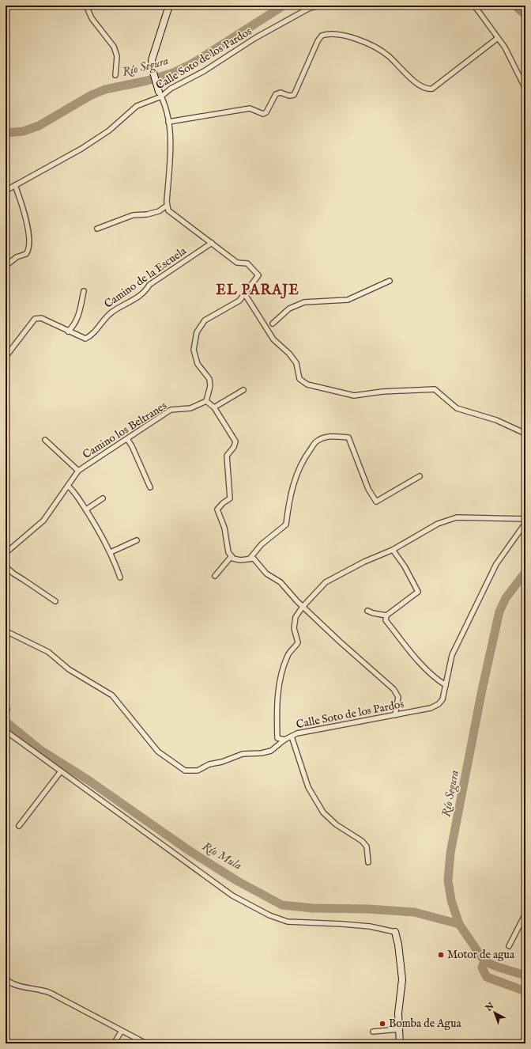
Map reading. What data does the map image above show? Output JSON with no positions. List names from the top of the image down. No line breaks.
{"streets":{"street":["Calle Soto de los Pardos","Camino de la Escuela","Camino los Beltranes"]},"districts":["EL PARAJE"],"water":["Río Segura","Río Mula"],"places":["Motor de agua","Bomba de Agua"],"north":"top left"}
